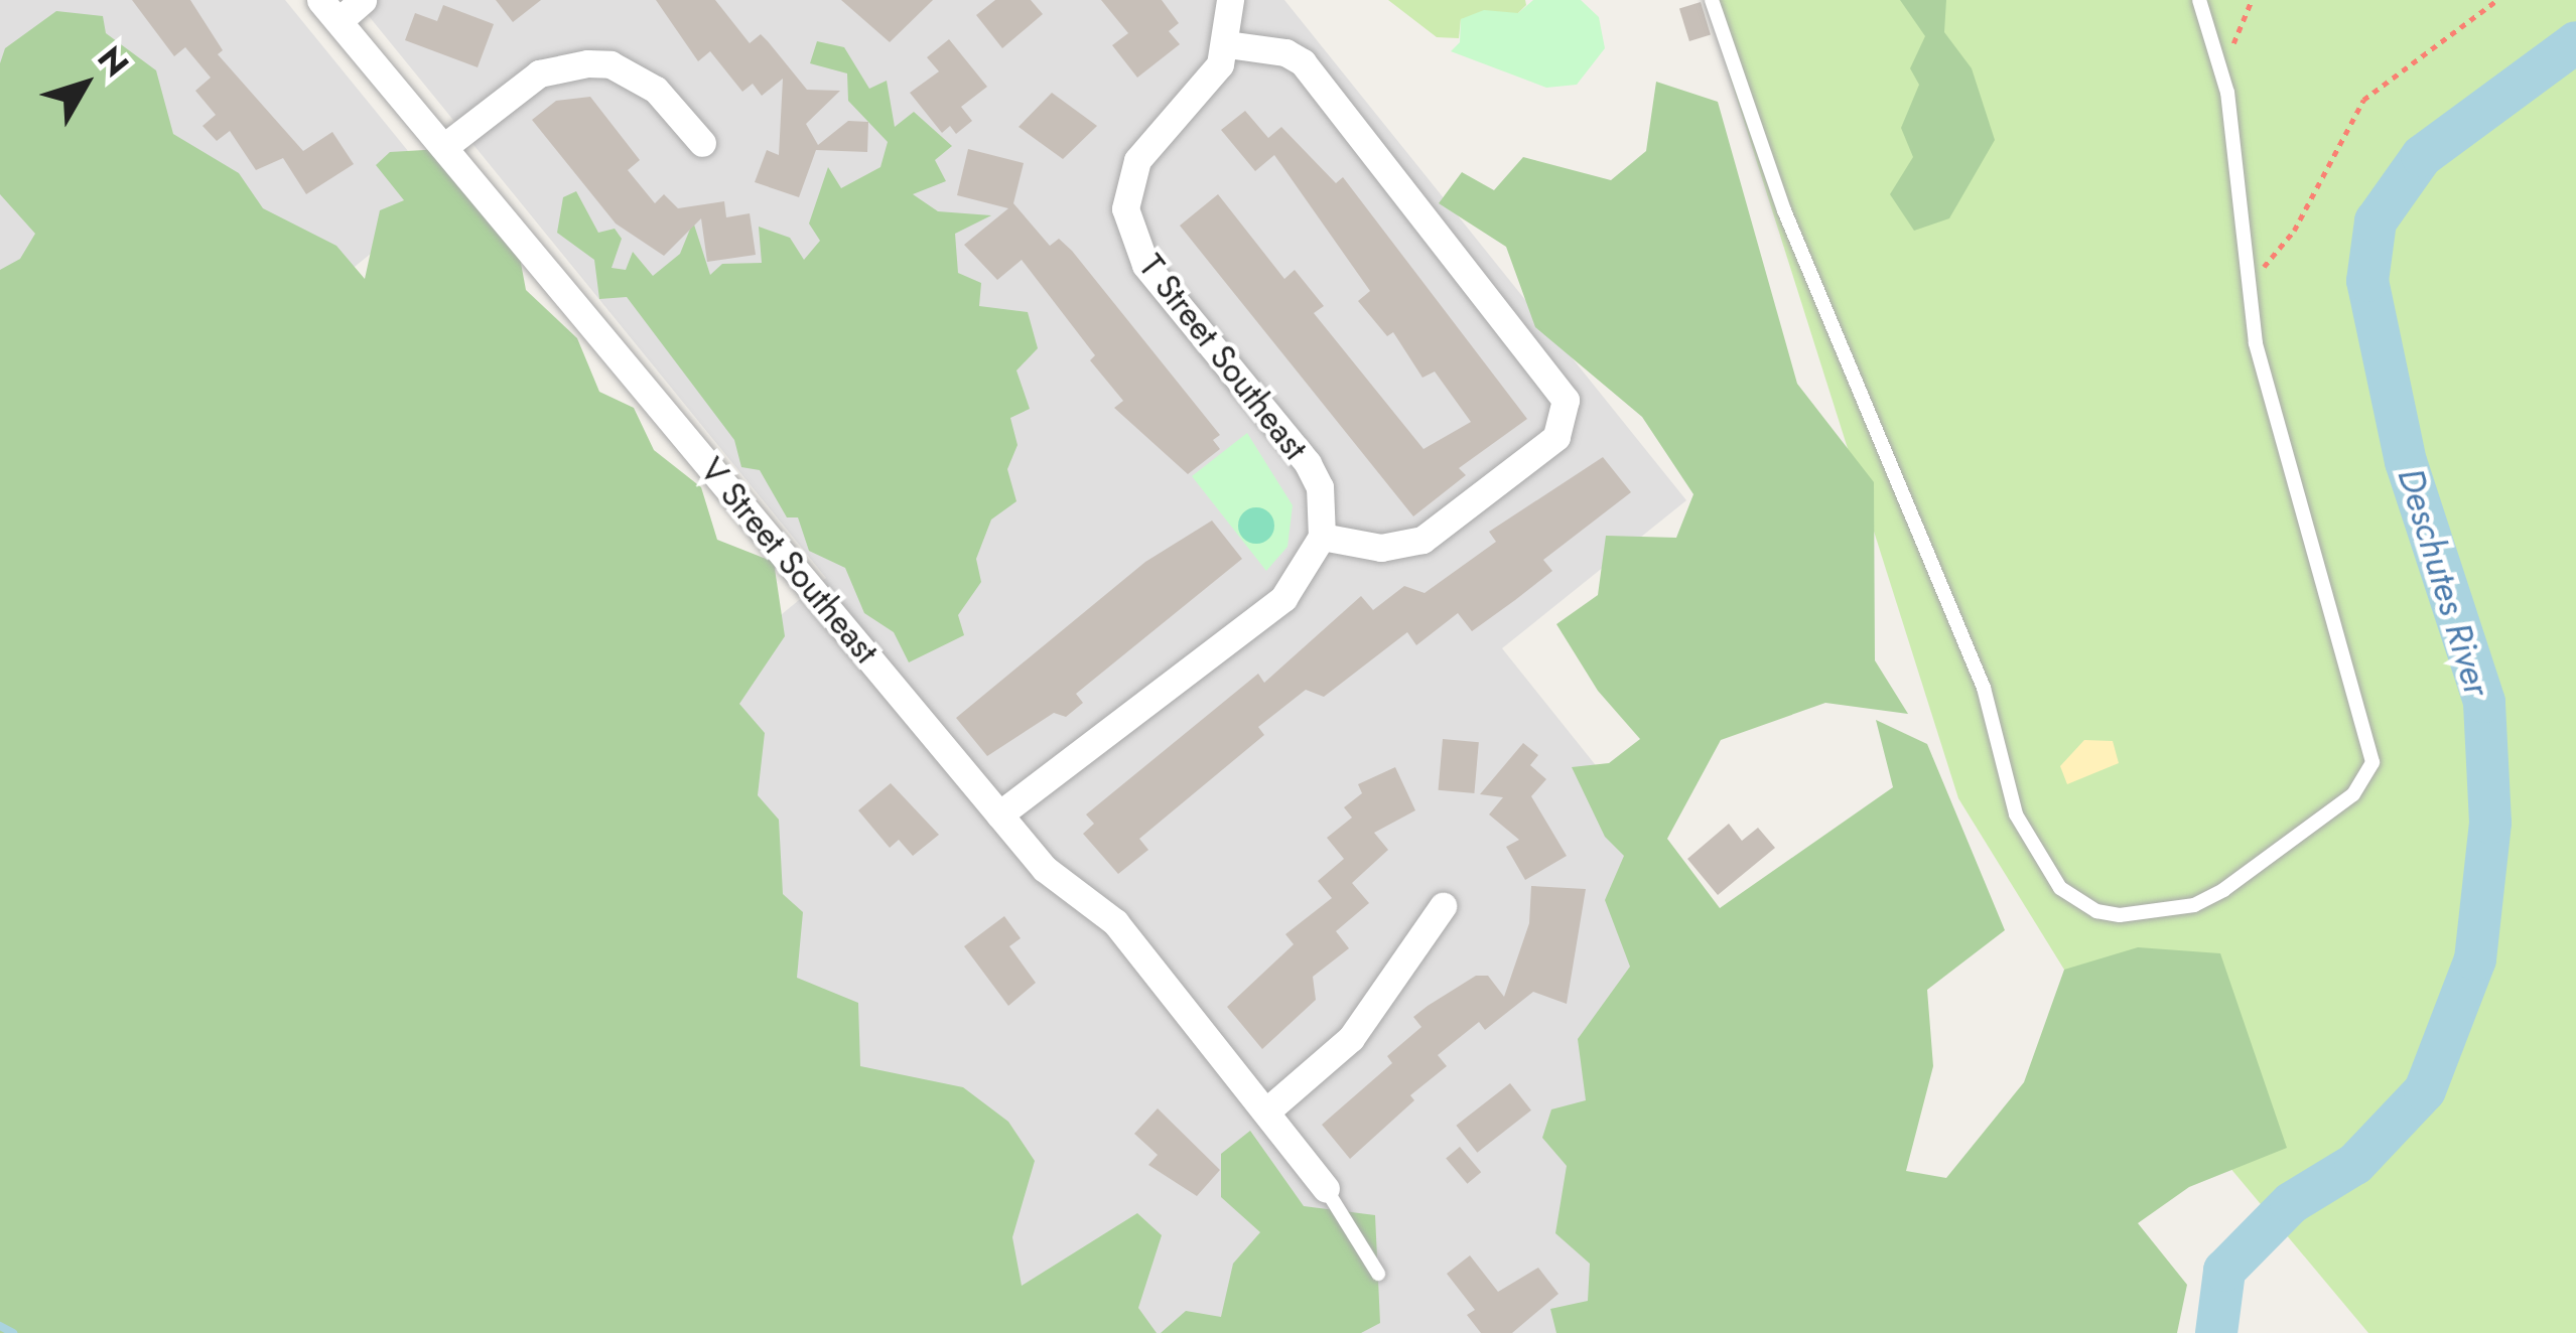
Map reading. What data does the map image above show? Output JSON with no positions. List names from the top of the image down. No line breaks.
{"streets":{"street":["T Street Southeast","V Street Southeast"]},"water":["Deschutes River"],"north":"top right"}
